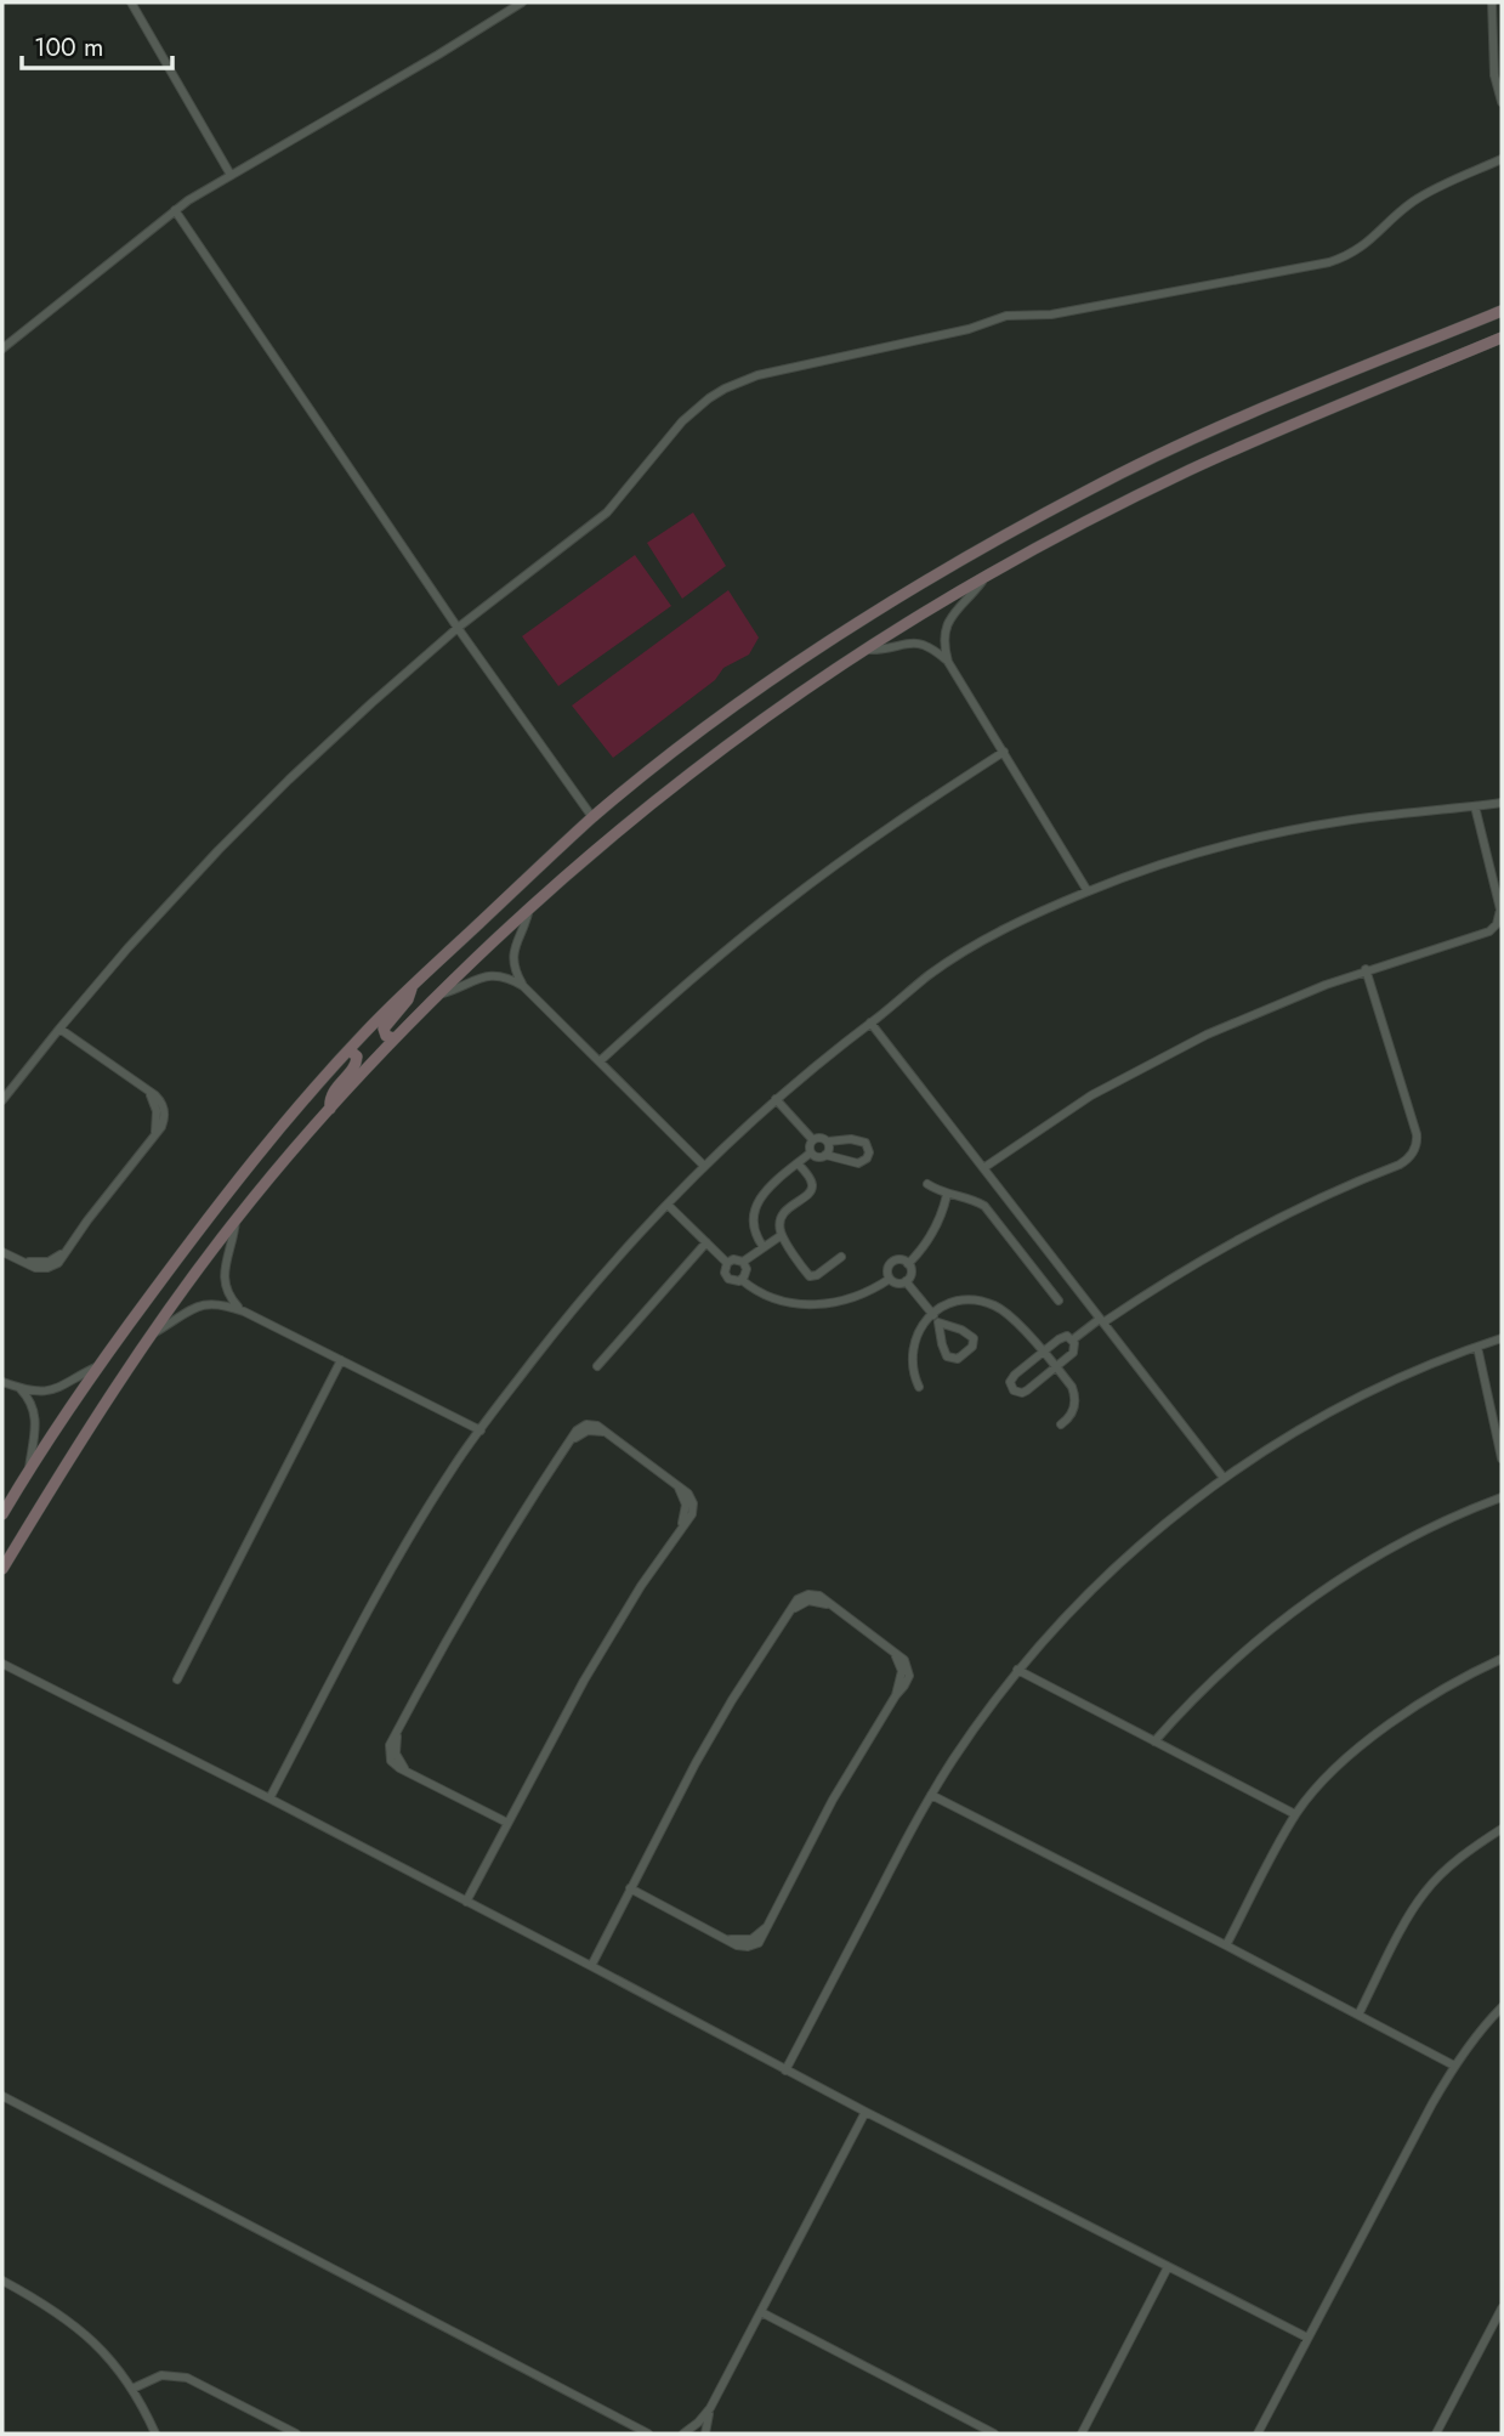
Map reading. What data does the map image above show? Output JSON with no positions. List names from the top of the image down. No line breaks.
{"scale_bar":"100 m"}
